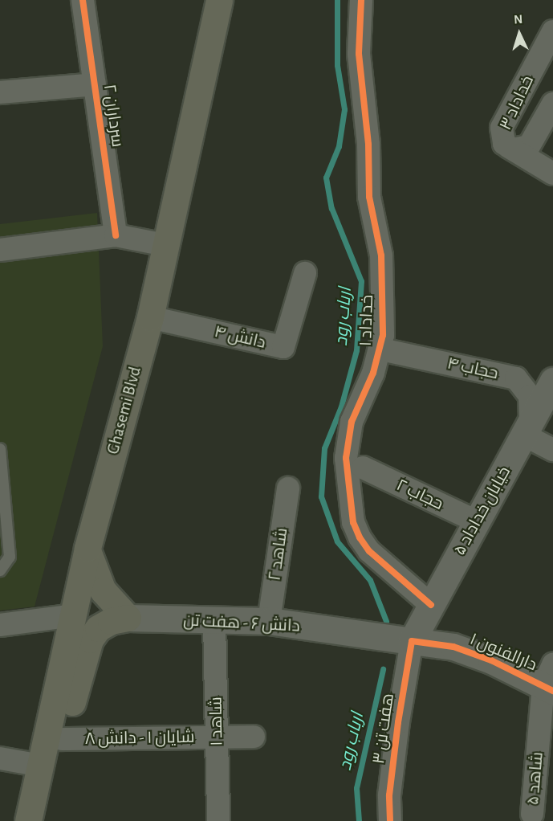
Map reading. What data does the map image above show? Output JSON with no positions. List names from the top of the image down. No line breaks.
{"streets":{"main road":["Ghasemi Blvd","خیابان خداداد ۵","دانش ۶ - هفت تن","دارالفنون ۱"],"street":["خداداد ۳","سرداران ۲","خداداد ۱","دانش ۴","حجاب ۴","حجاب ۲","شاهد ۲","شاهد ۱","هفت تن ۳","شایان ۱ - دانش ۸","شاهد ۵"]},"crossings":[["خداداد ۱","حجاب ۴"],["خداداد ۱","خیابان خداداد ۵"],["دانش ۴","Ghasemi Blvd"],["حجاب ۴","خیابان خداداد ۵"],["حجاب ۲","خیابان خداداد ۵"],["خیابان خداداد ۵","دانش ۶ - هفت تن"],["خیابان خداداد ۵","دارالفنون ۱"],["خیابان خداداد ۵","هفت تن ۳"],["شاهد ۲","دانش ۶ - هفت تن"],["دانش ۶ - هفت تن","دارالفنون ۱"],["دانش ۶ - هفت تن","شاهد ۱"],["دانش ۶ - هفت تن","هفت تن ۳"],["دارالفنون ۱","هفت تن ۳"],["دارالفنون ۱","شاهد ۵"],["شاهد ۱","شایان ۱ - دانش ۸"]],"water":["ارباب رود"],"north":"top"}
